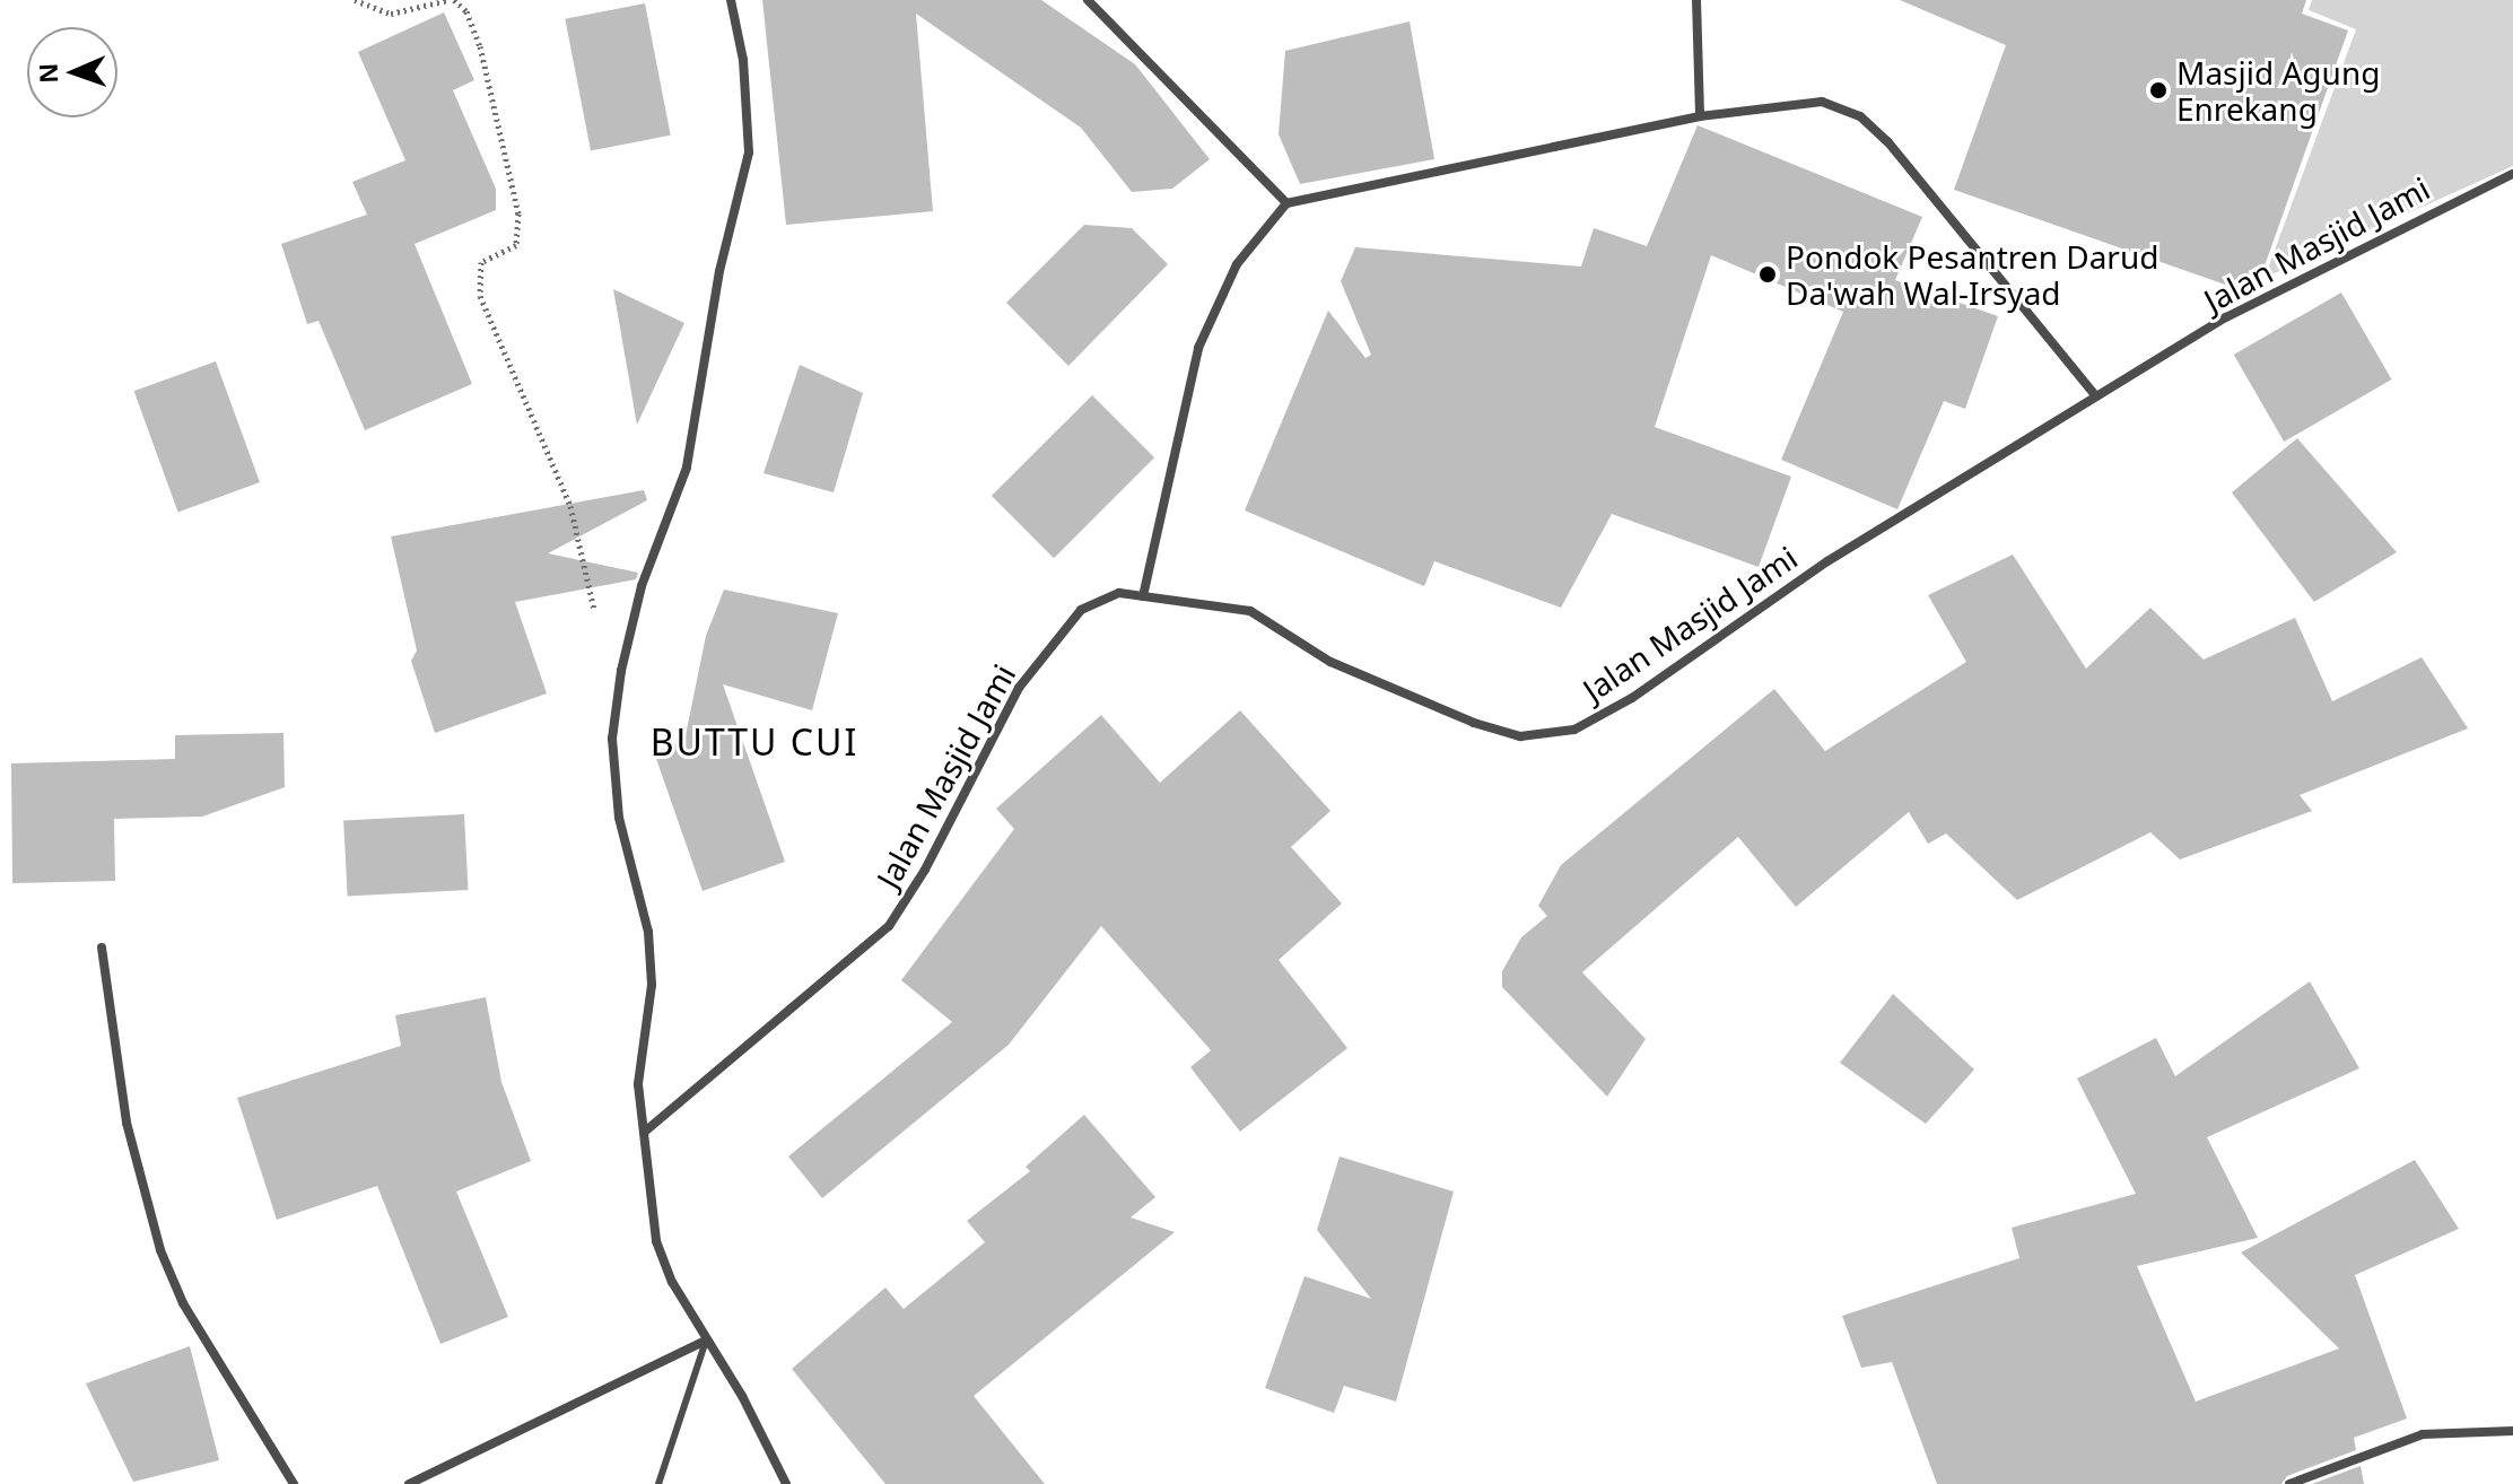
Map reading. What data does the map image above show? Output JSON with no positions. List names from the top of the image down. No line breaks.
{"streets":{"street":["Jalan Masjid Jami"]},"districts":["BUTTU CUI"],"places":["Masjid Agung Enrekang","Pondok Pesantren Darud Da'wah Wal-Irsyad"],"north":"left"}
